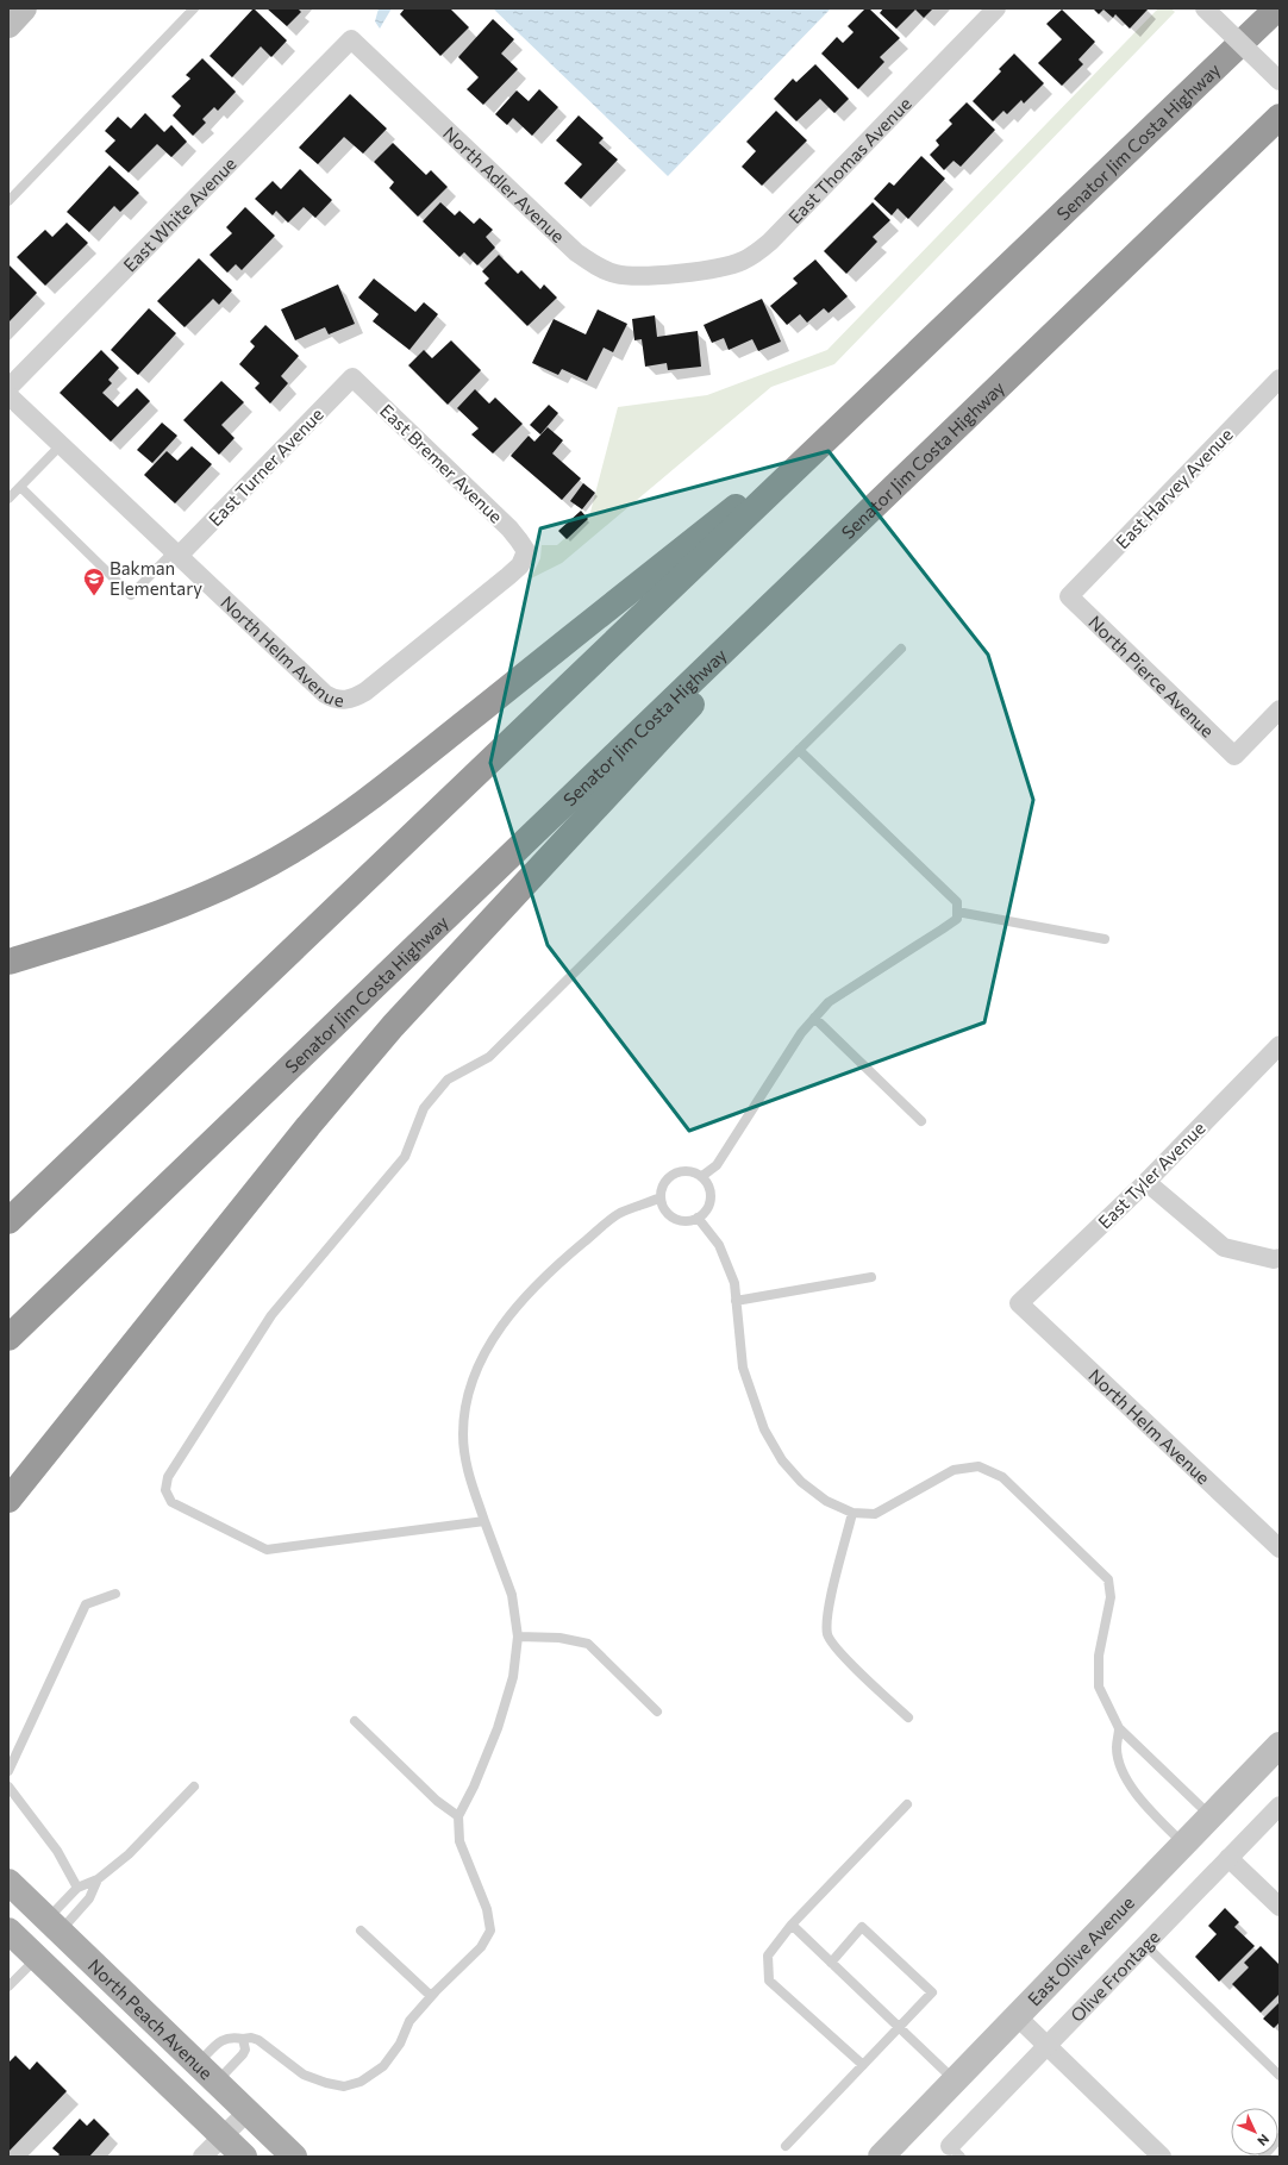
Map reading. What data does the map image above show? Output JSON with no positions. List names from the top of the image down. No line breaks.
{"streets":{"highway":["Senator Jim Costa Highway"],"main road":["East Olive Avenue","North Peach Avenue"],"street":["East Thomas Avenue","North Adler Avenue","East White Avenue","East Bremer Avenue","East Turner Avenue","East Harvey Avenue","North Helm Avenue","North Pierce Avenue","East Tyler Avenue","Olive Frontage"]},"crossings":[["East Thomas Avenue","North Adler Avenue"],["North Adler Avenue","East White Avenue"],["East Bremer Avenue","East Turner Avenue"],["East Bremer Avenue","North Helm Avenue"],["East Turner Avenue","North Helm Avenue"],["East Harvey Avenue","North Pierce Avenue"],["North Helm Avenue","East Tyler Avenue"]],"places":{"school or university":["Bakman Elementary"]},"north":"bottom right"}
